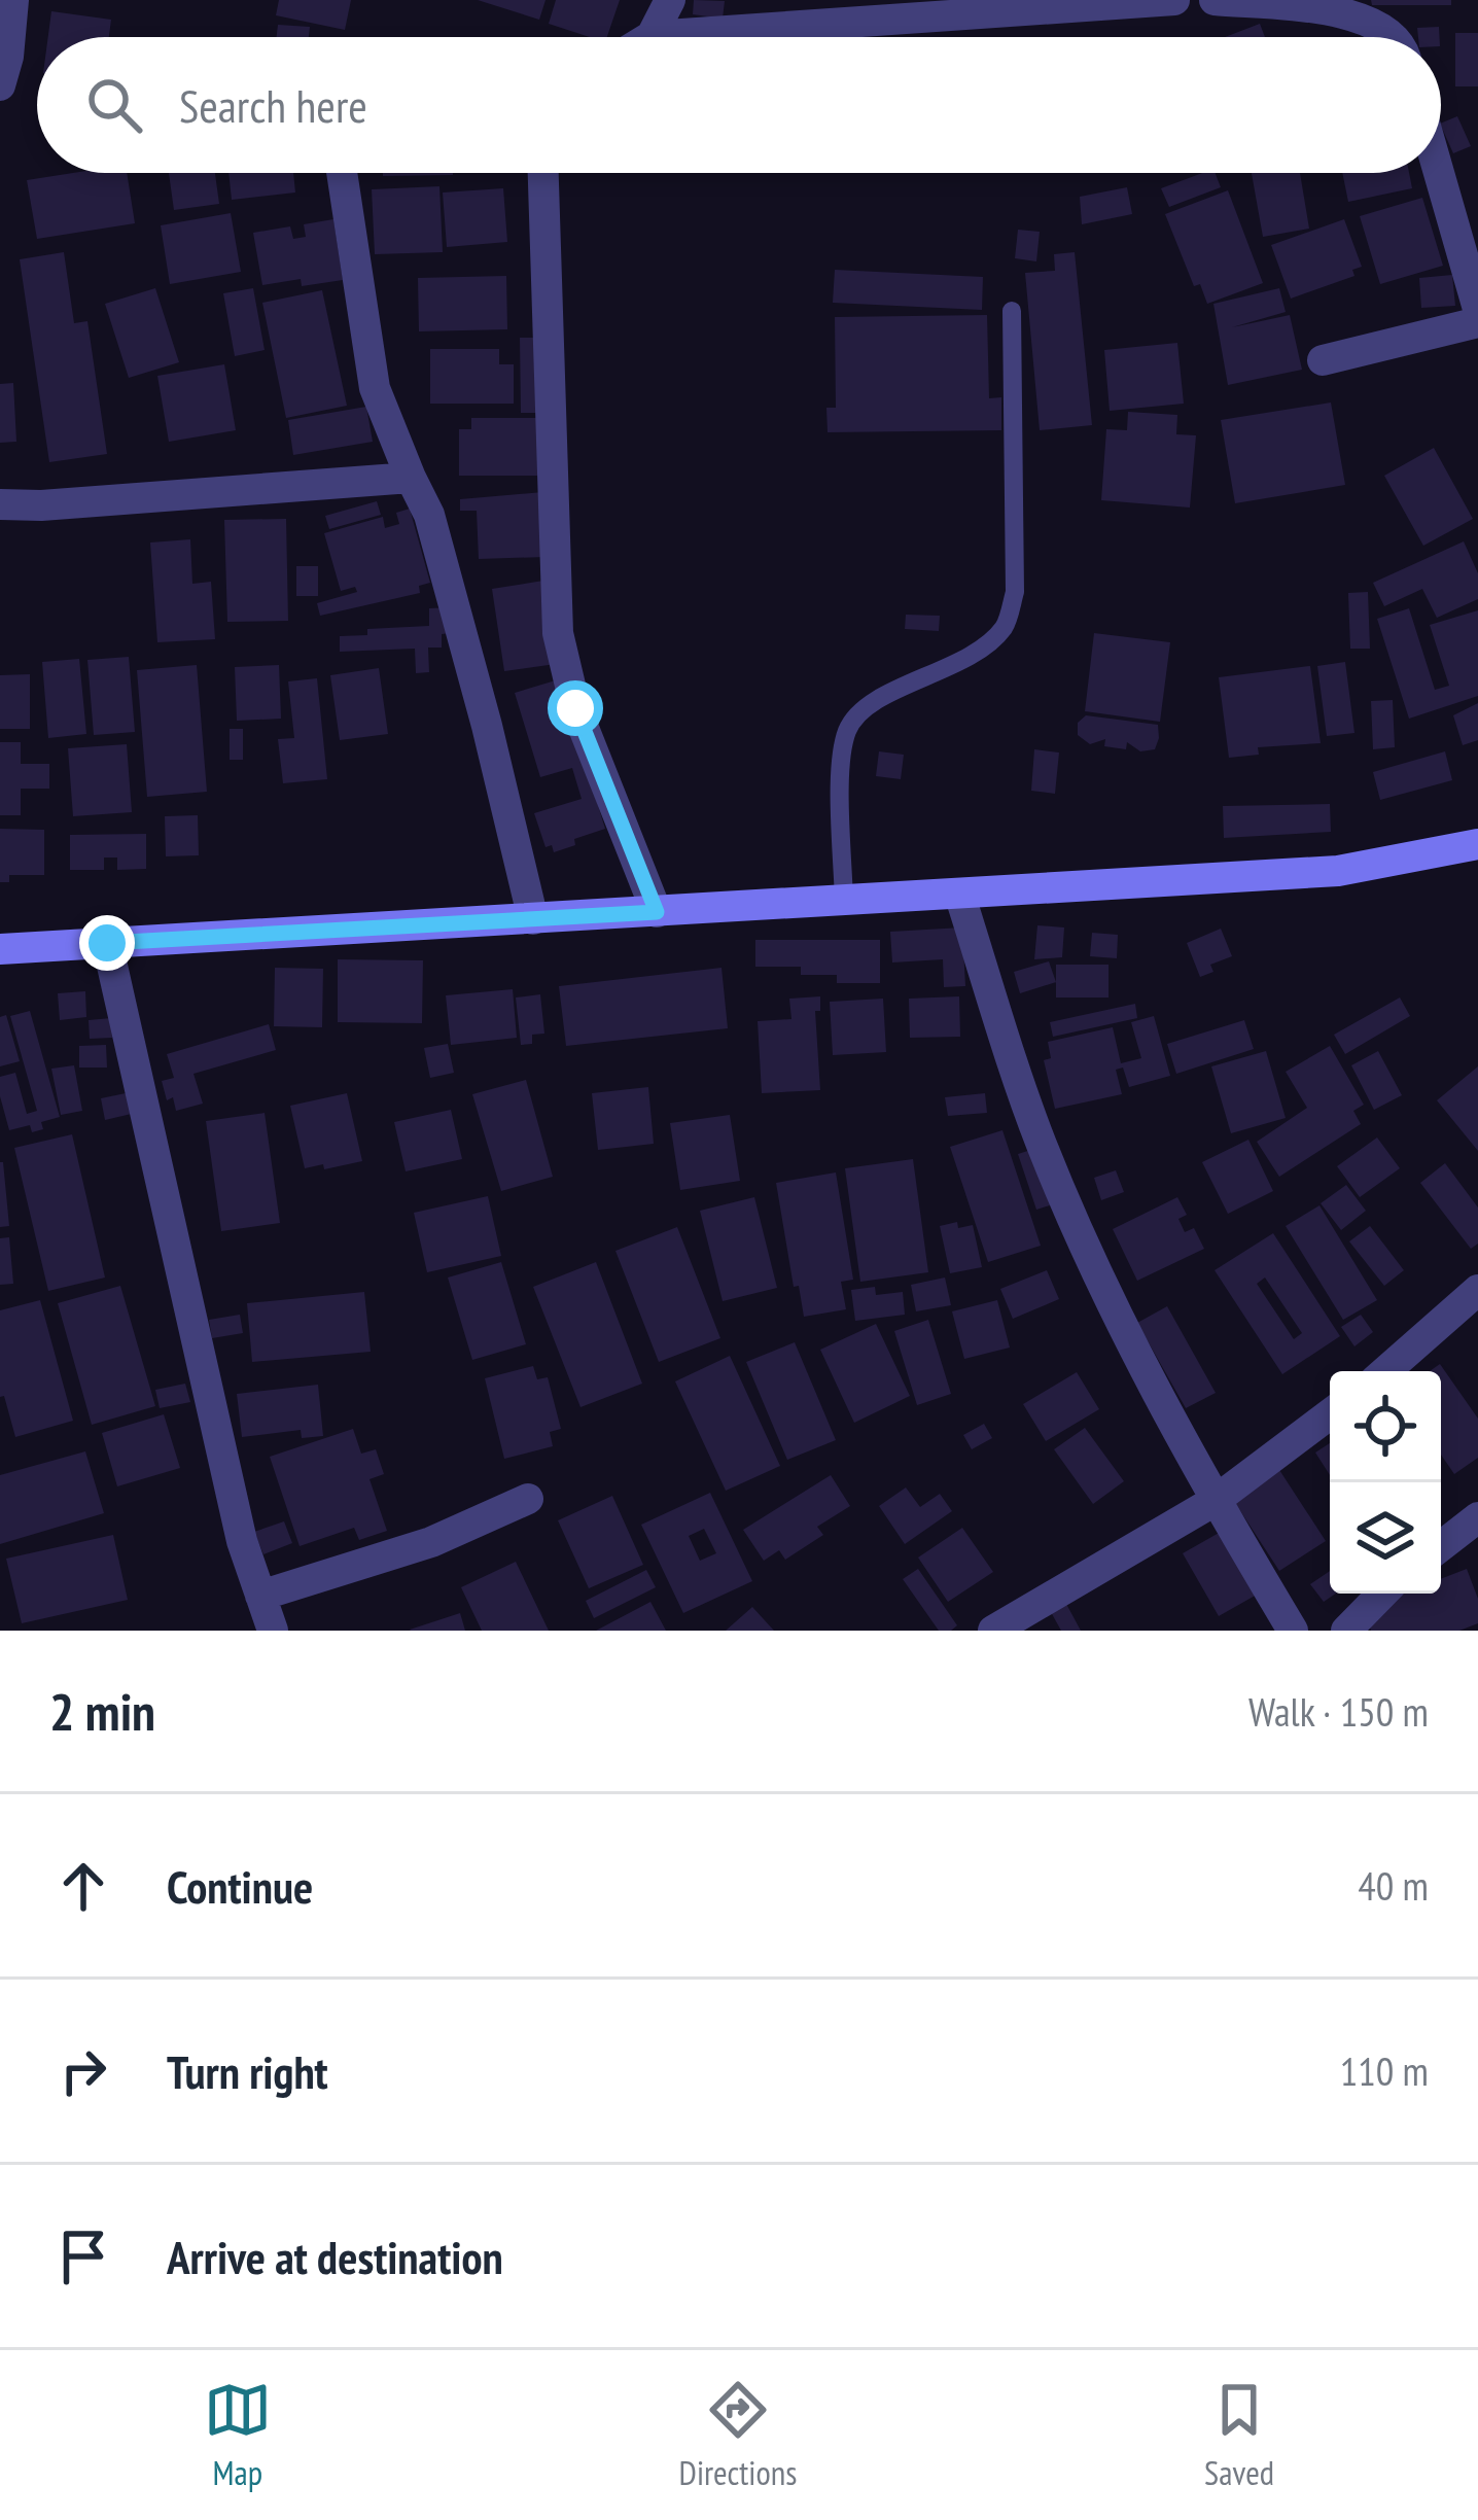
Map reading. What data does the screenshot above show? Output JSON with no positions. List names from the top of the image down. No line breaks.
{"page":{"search":"Search here","heading":["2 min","Walk · 150 m"],"list":[["Continue","40 m"],["Turn right","110 m"],"Arrive at destination"],"nav":["Map","Directions","Saved"]}}
